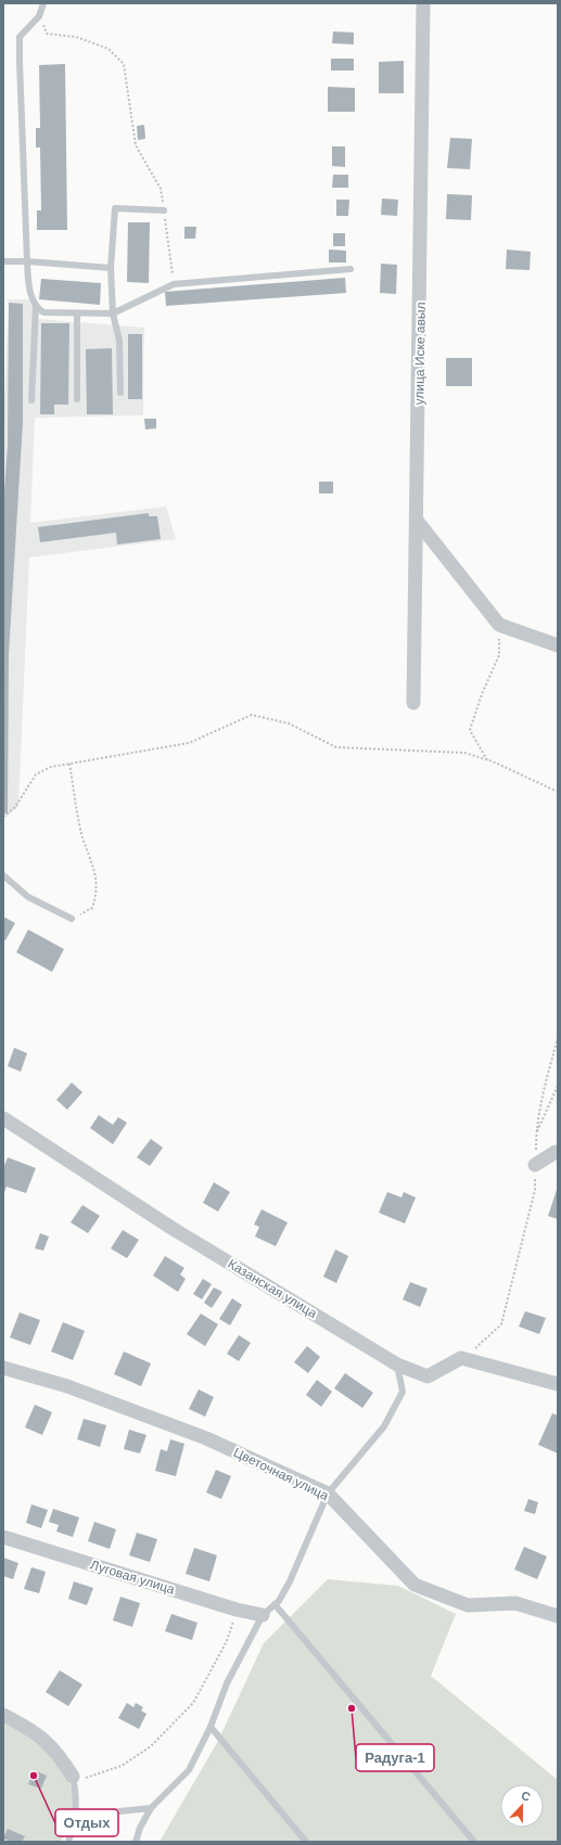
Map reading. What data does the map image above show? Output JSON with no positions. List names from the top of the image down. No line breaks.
{"streets":{"street":["улица Иске авыл","Казанская улица","Цветочная улица","Луговая улица"]},"places":["Радуга-1","Отдых"],"north":"top"}
